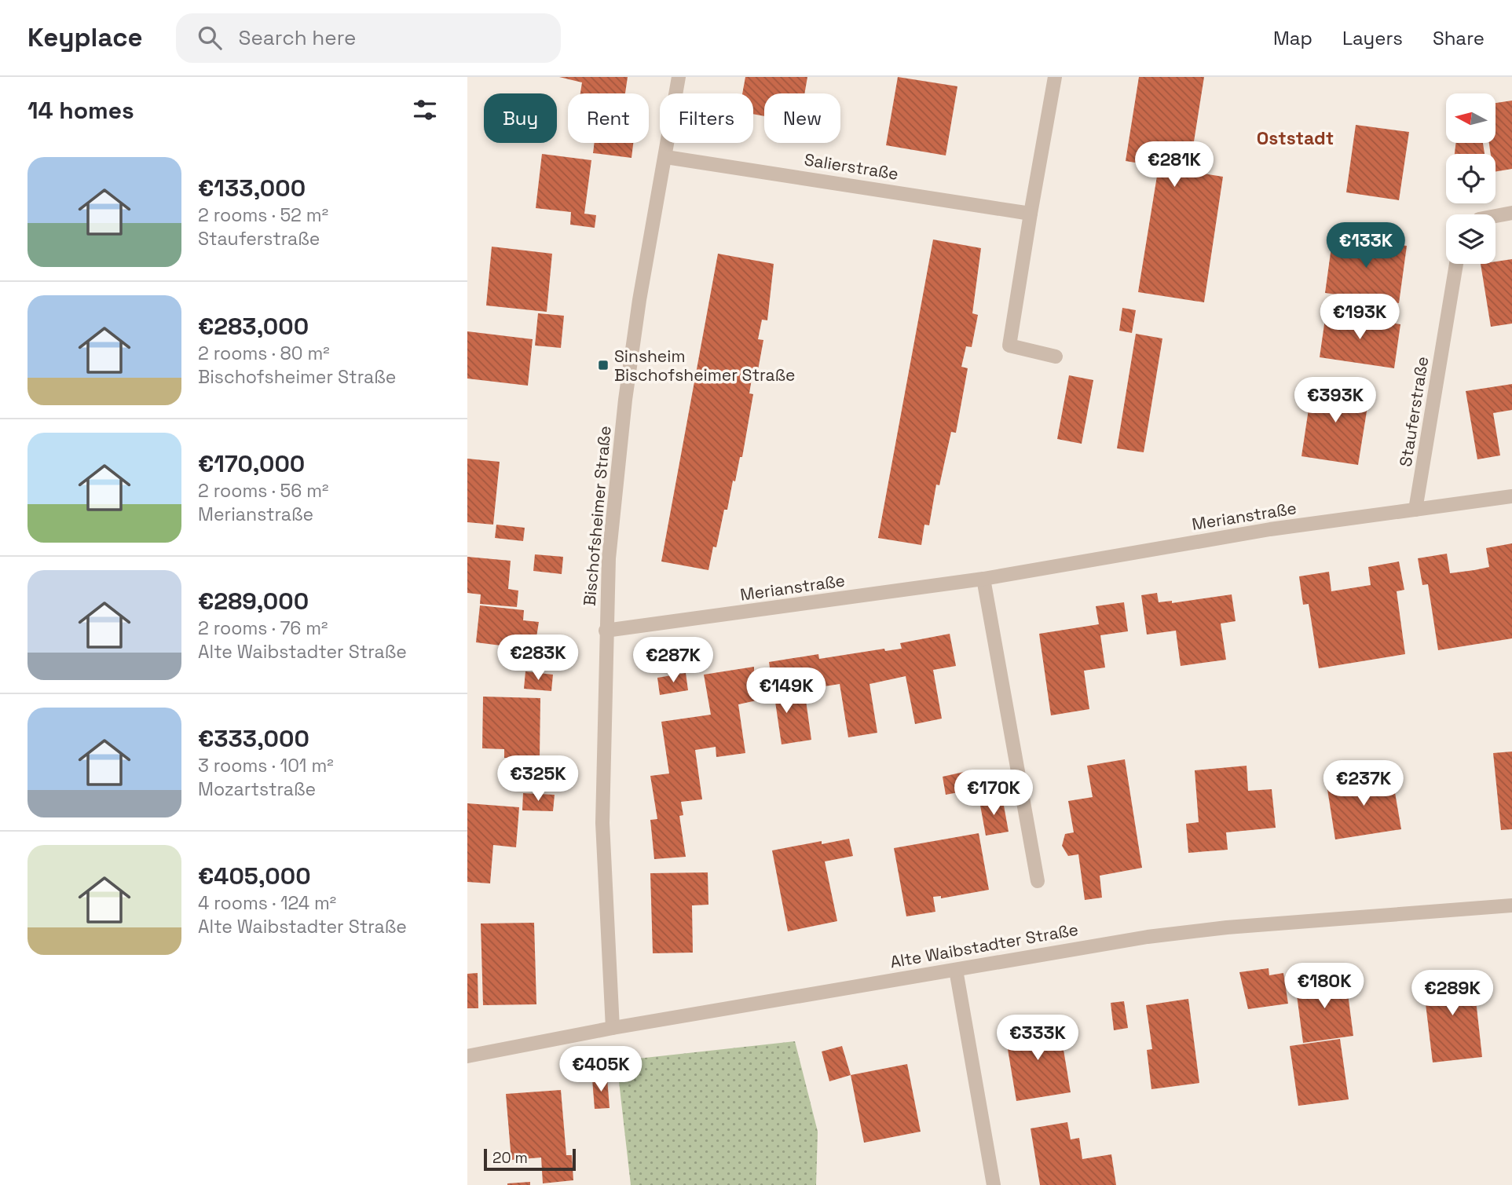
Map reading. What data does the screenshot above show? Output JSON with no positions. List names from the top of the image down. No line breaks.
{"streets":{"street":["Salierstraße","Stauferstraße","Bischofsheimer Straße","Merianstraße","Alte Waibstadter Straße"]},"crossings":[["Salierstraße","Bischofsheimer Straße"],["Stauferstraße","Merianstraße"],["Bischofsheimer Straße","Merianstraße"],["Bischofsheimer Straße","Alte Waibstadter Straße"]],"districts":["Oststadt"],"places":{"transit":["Sinsheim Bischofsheimer Straße"]},"scale_bar":"20 m","north":"left","page":{"header":"Keyplace","search":"Search here","nav":["Map","Layers","Share"],"heading":"14 homes","chip":["Buy","Rent","Filters","New"],"price":["€281K","€133K","€193K","€393K","€283K","€287K","€149K","€325K","€237K","€170K","€180K","€289K","€333K","€405K"],"list":[{"name":"€133,000","note":"2 rooms · 52 m² · Stauferstraße"},{"name":"€283,000","note":"2 rooms · 80 m² · Bischofsheimer Straße"},{"name":"€170,000","note":"2 rooms · 56 m² · Merianstraße"},{"name":"€289,000","note":"2 rooms · 76 m² · Alte Waibstadter Straße"},{"name":"€333,000","note":"3 rooms · 101 m² · Mozartstraße"},{"name":"€405,000","note":"4 rooms · 124 m² · Alte Waibstadter Straße"}],"scale":"20 m"}}
